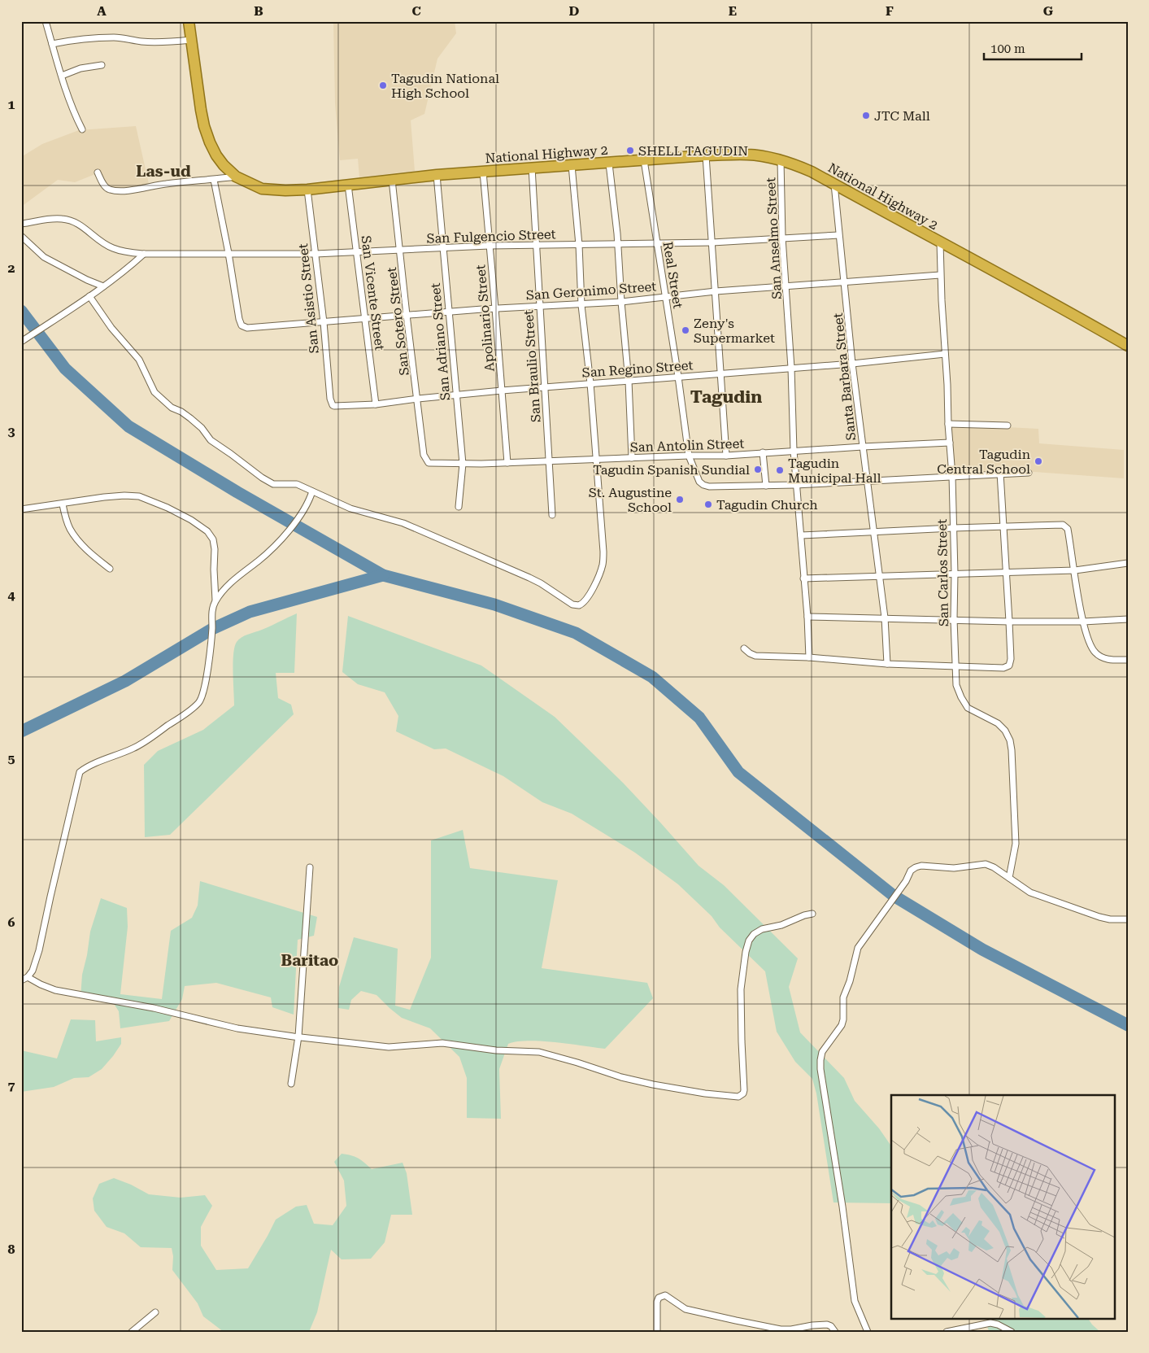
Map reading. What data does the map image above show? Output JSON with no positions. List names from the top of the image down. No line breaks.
{"streets":{"highway":["National Highway 2"],"street":["San Fulgencio Street","San Anselmo Street","Real Street","San Geronimo Street","San Vicente Street","San Asistio Street","Apolinario Street","San Sotero Street","San Adriano Street","San Braulio Street","San Regino Street","Santa Barbara Street","San Antolin Street","San Carlos Street"]},"crossings":[["National Highway 2","San Anselmo Street"],["National Highway 2","Real Street"],["National Highway 2","San Vicente Street"],["National Highway 2","San Asistio Street"],["National Highway 2","Apolinario Street"],["National Highway 2","San Sotero Street"],["National Highway 2","San Adriano Street"],["National Highway 2","San Braulio Street"],["National Highway 2","Santa Barbara Street"],["National Highway 2","San Carlos Street"],["San Fulgencio Street","San Anselmo Street"],["San Fulgencio Street","Real Street"],["San Fulgencio Street","San Geronimo Street"],["San Fulgencio Street","San Vicente Street"],["San Fulgencio Street","San Asistio Street"],["San Fulgencio Street","Apolinario Street"],["San Fulgencio Street","San Sotero Street"],["San Fulgencio Street","San Adriano Street"],["San Fulgencio Street","San Braulio Street"],["San Fulgencio Street","Santa Barbara Street"],["San Anselmo Street","San Geronimo Street"],["San Anselmo Street","San Regino Street"],["San Anselmo Street","San Antolin Street"],["Real Street","San Geronimo Street"],["Real Street","San Regino Street"],["Real Street","San Antolin Street"],["San Geronimo Street","San Vicente Street"],["San Geronimo Street","San Asistio Street"],["San Geronimo Street","Apolinario Street"],["San Geronimo Street","San Sotero Street"],["San Geronimo Street","San Adriano Street"],["San Geronimo Street","San Braulio Street"],["San Geronimo Street","Santa Barbara Street"],["San Geronimo Street","San Carlos Street"],["San Vicente Street","San Regino Street"],["San Asistio Street","San Regino Street"],["Apolinario Street","San Regino Street"],["Apolinario Street","San Antolin Street"],["San Sotero Street","San Regino Street"],["San Sotero Street","San Antolin Street"],["San Adriano Street","San Regino Street"],["San Adriano Street","San Antolin Street"],["San Braulio Street","San Regino Street"],["San Braulio Street","San Antolin Street"],["San Regino Street","Santa Barbara Street"],["San Regino Street","San Carlos Street"],["Santa Barbara Street","San Antolin Street"],["San Antolin Street","San Carlos Street"]],"districts":["Las-ud","Tagudin","Baritao"],"places":["Tagudin National High School","JTC Mall","SHELL TAGUDIN","Zeny's Supermarket","Tagudin Central School","Tagudin Spanish Sundial","Tagudin Municipal Hall","St. Augustine School","Tagudin Church"],"scale_bar":"100 m","grid":{"columns":["A","B","C","D","E","F","G"],"rows":["1","2","3","4","5","6","7","8"]}}
